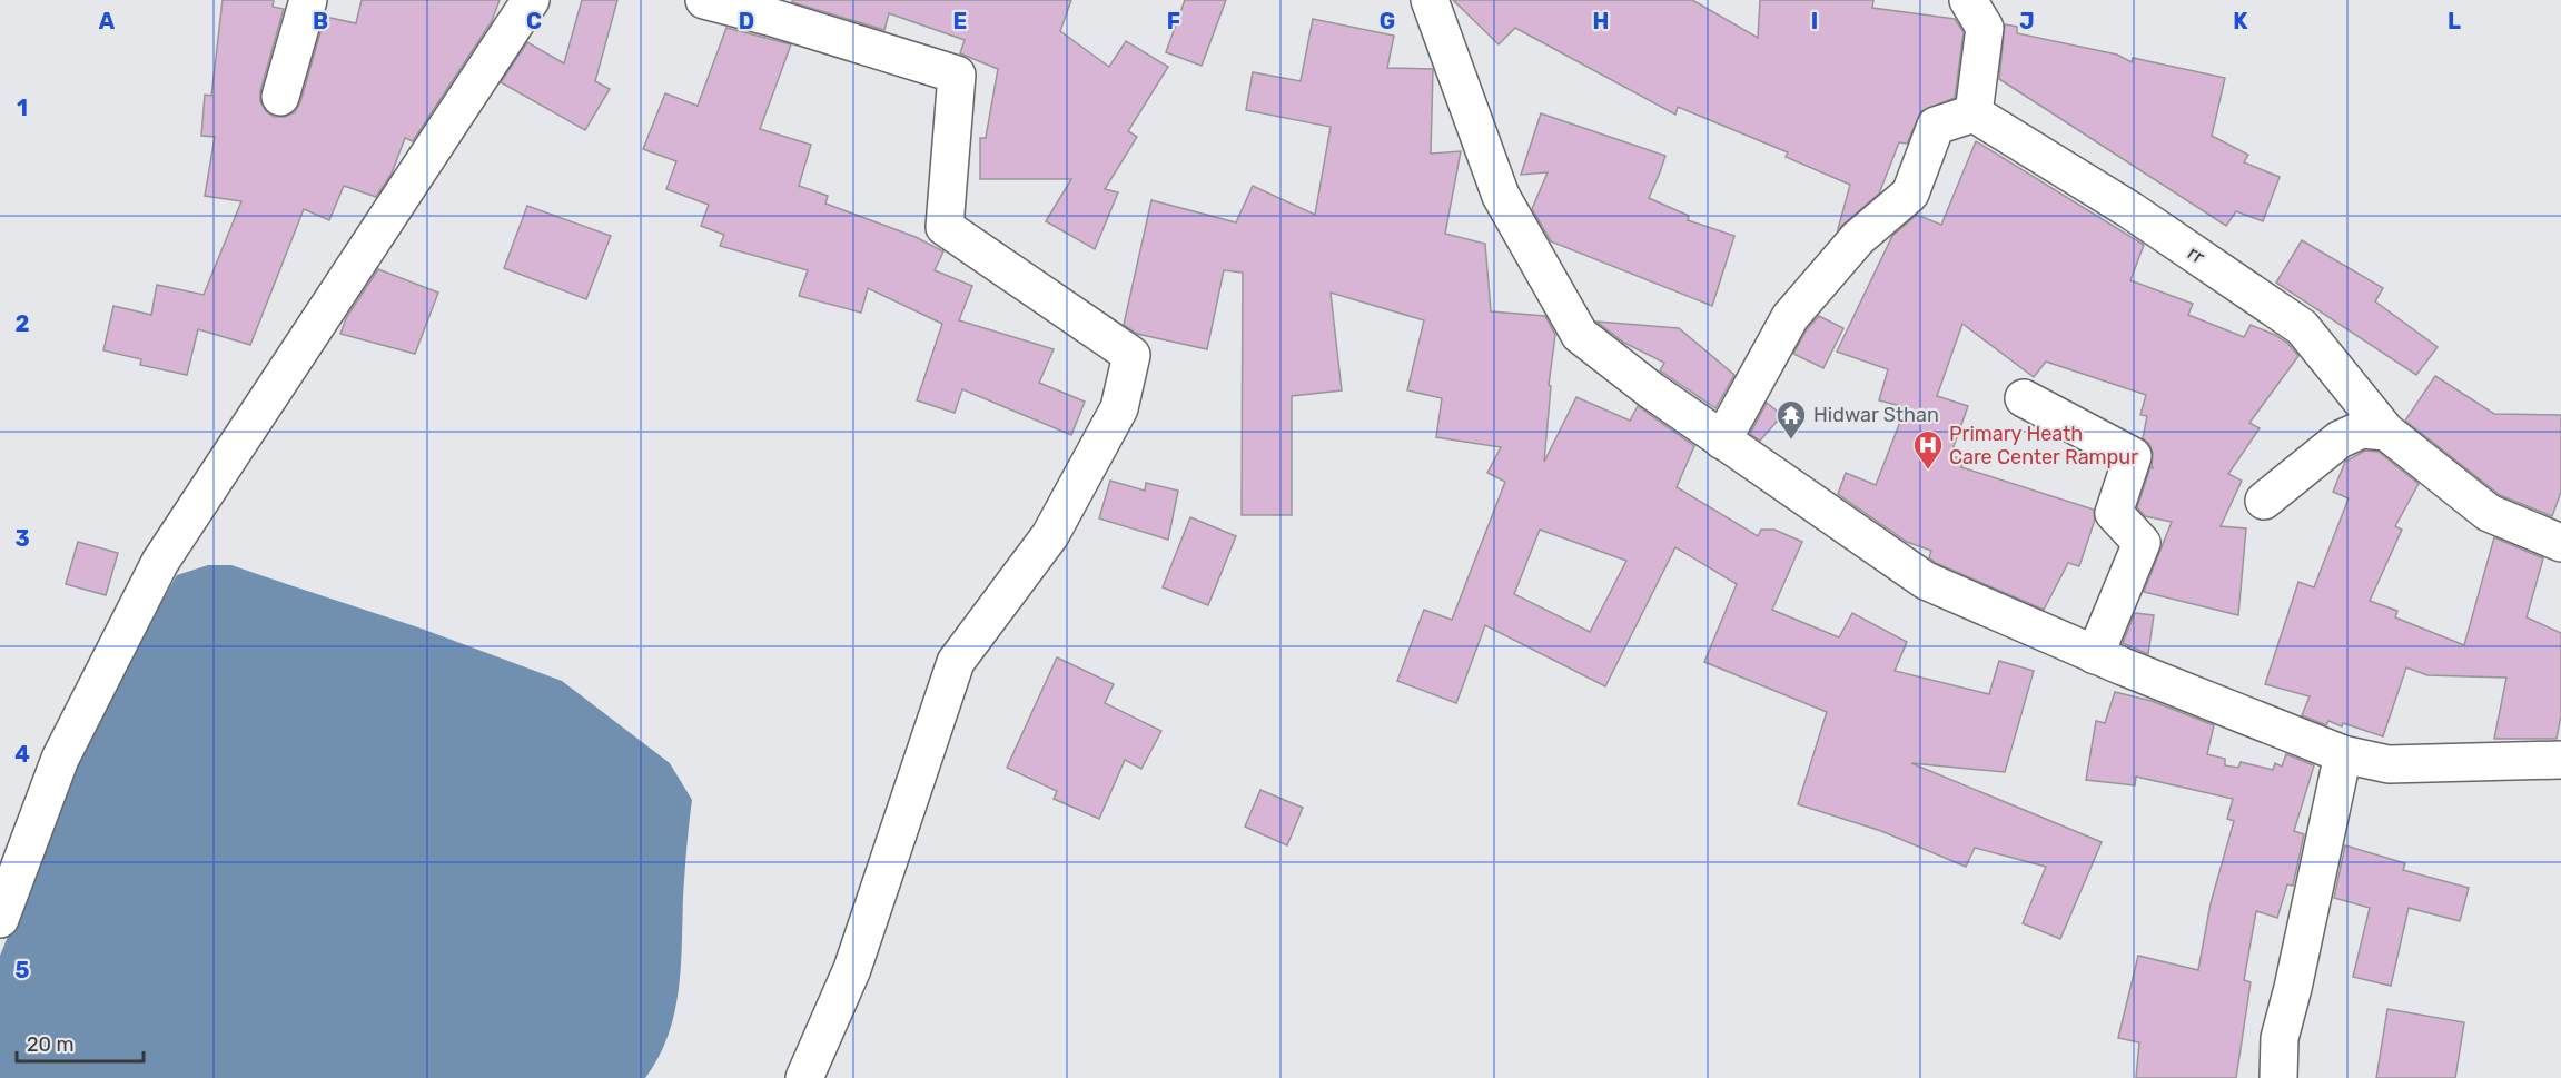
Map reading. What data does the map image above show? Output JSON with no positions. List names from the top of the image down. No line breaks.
{"streets":{"street":["rr"]},"places":{"temple":["Hidwar Sthan"],"hospital":["Primary Heath Care Center Rampur"]},"scale_bar":"20 m","grid":{"columns":["A","B","C","D","E","F","G","H","I","J","K","L"],"rows":["1","2","3","4","5"]}}
